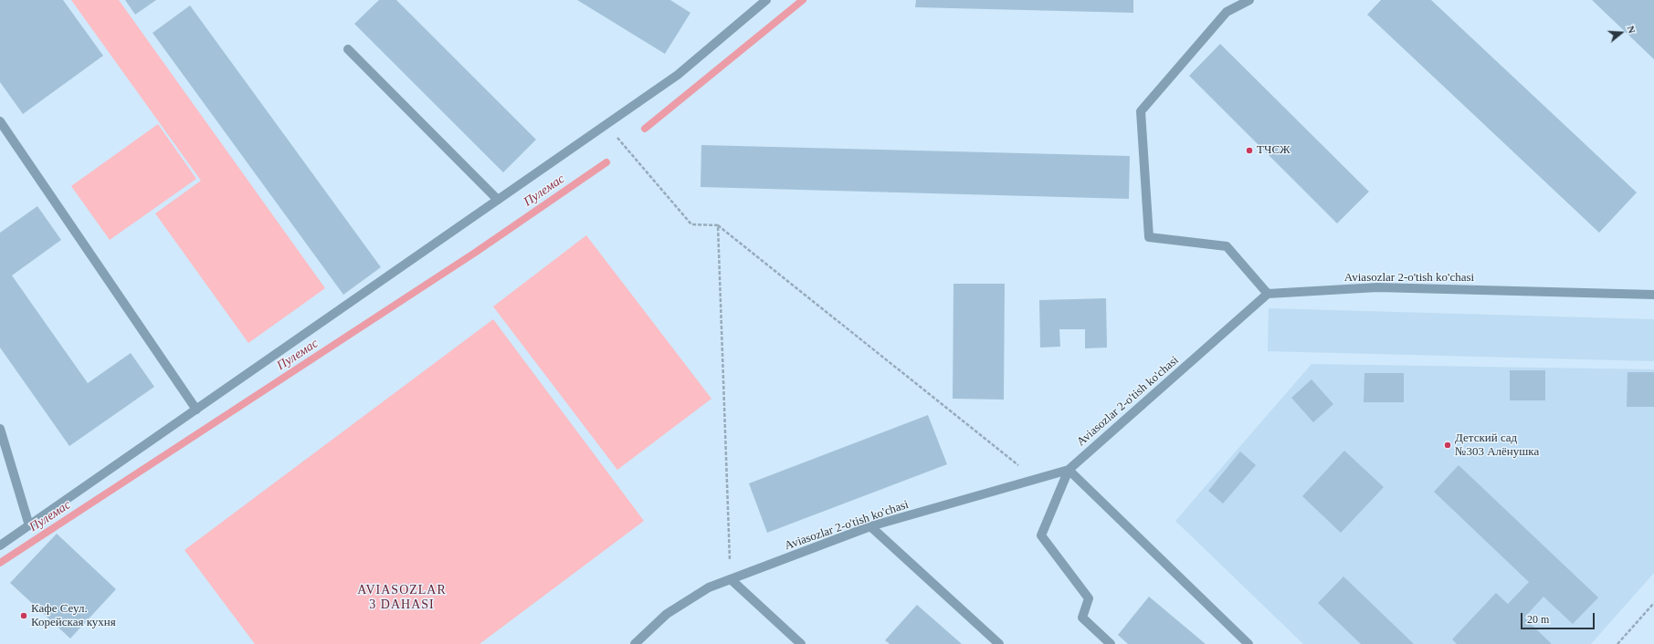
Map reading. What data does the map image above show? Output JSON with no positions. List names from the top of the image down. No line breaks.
{"streets":{"street":["Aviasozlar 2-o'tish ko'chasi"]},"districts":["AVIASOZLAR 3 DAHASI"],"water":["Пулемас"],"places":["ТЧСЖ","Детский сад №303 Алёнушка","Кафе Сеул. Корейская кухня"],"scale_bar":"20 m","north":"right"}
